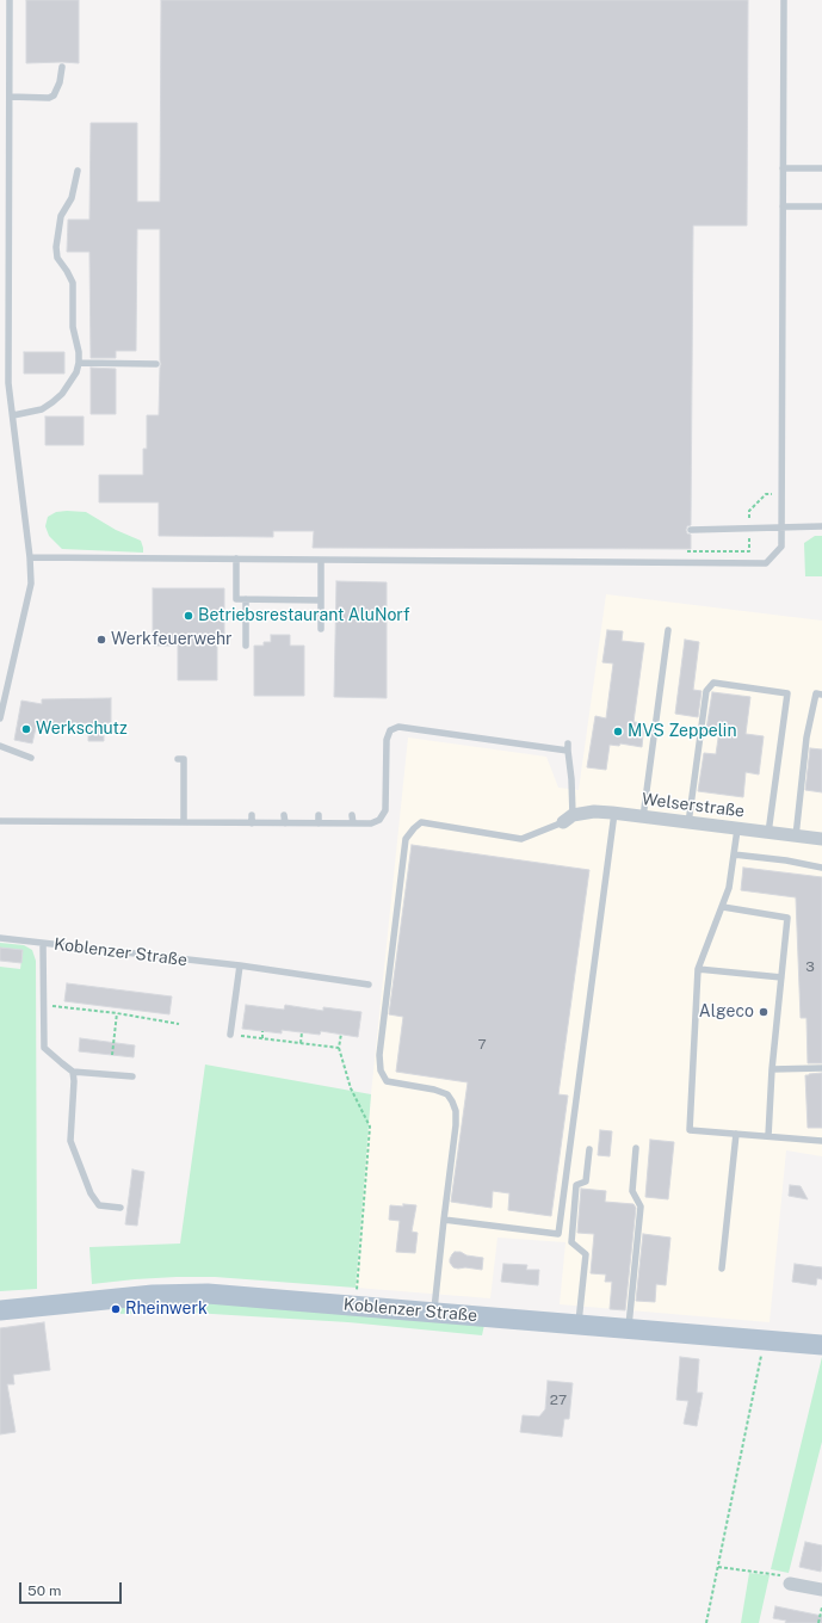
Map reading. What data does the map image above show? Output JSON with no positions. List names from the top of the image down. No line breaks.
{"streets":{"main road":["Koblenzer Straße"],"street":["Welserstraße"]},"places":["Betriebsrestaurant AluNorf","Werkfeuerwehr","Werkschutz","MVS Zeppelin","Algeco","Rheinwerk"],"house_numbers":["3","7","27"],"scale_bar":"50 m"}
